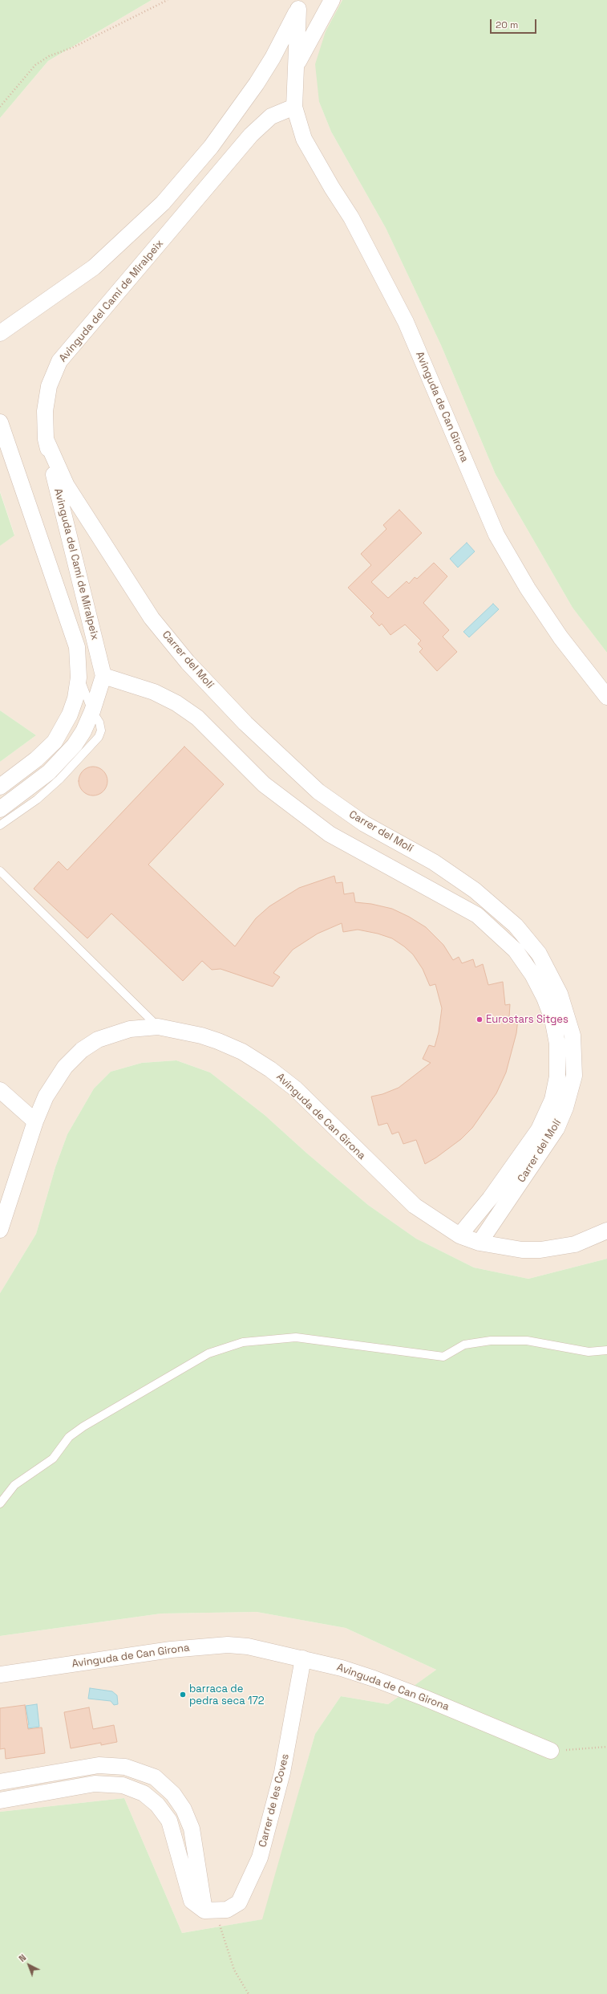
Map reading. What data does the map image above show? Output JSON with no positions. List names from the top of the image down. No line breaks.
{"streets":{"street":["Avinguda del Camí de Miralpeix","Avinguda de Can Girona","Carrer del Molí","Carrer de les Coves"]},"crossings":[["Avinguda del Camí de Miralpeix","Avinguda de Can Girona"],["Avinguda del Camí de Miralpeix","Carrer del Molí"],["Avinguda de Can Girona","Carrer del Molí"],["Avinguda de Can Girona","Carrer de les Coves"]],"places":["Eurostars Sitges","barraca de pedra seca 172"],"scale_bar":"20 m","north":"top left"}
